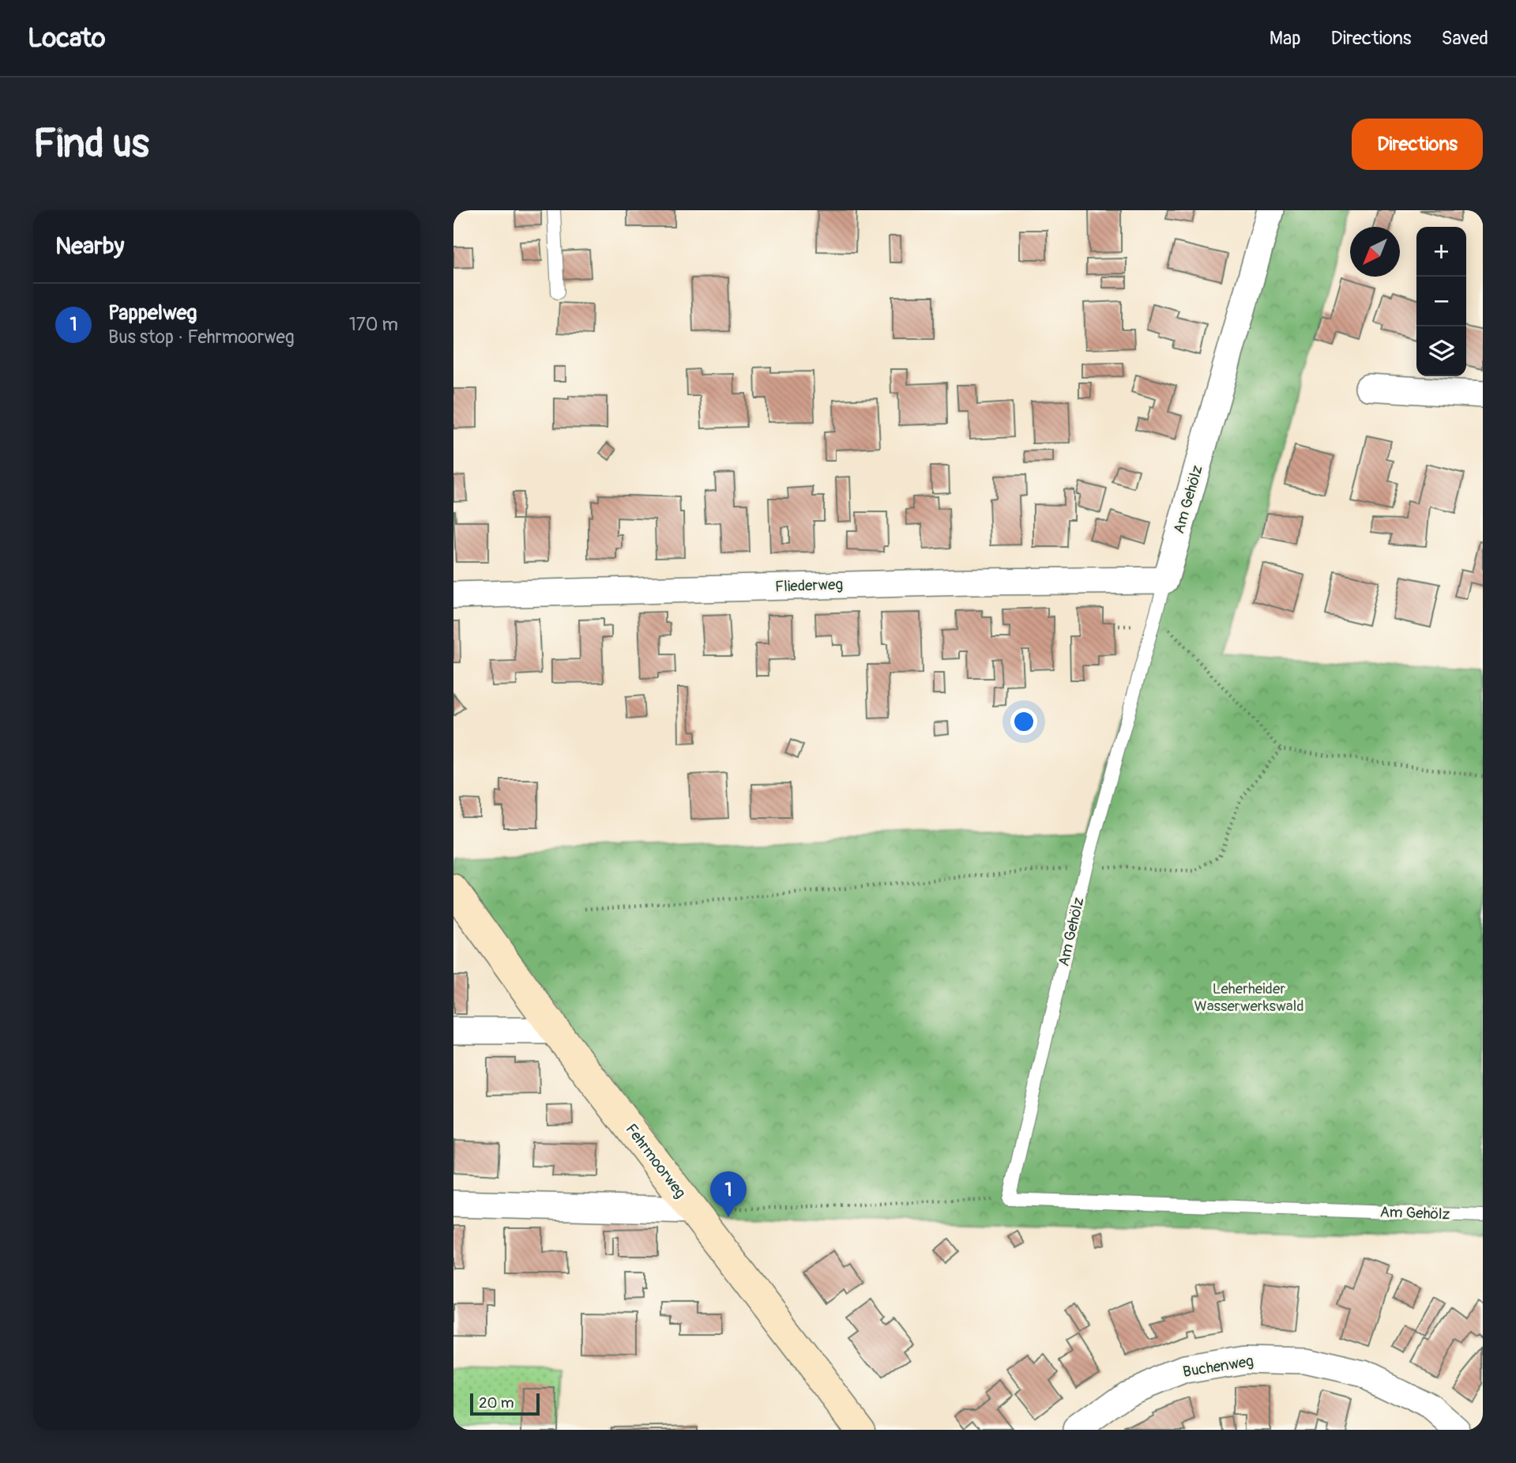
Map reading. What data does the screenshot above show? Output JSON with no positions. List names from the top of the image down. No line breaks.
{"streets":{"street":["Am Gehölz","Fliederweg","Fehrmoorweg","Buchenweg"]},"crossings":[["Am Gehölz","Fliederweg"]],"parks":["Leherheider Wasserwerkswald"],"scale_bar":"20 m","north":"bottom left","page":{"header":"Locato","nav":["Map","Directions","Saved"],"buttons":"Directions","title":"Find us","heading":"Nearby","map_buttons":["+","−"],"list":[{"mark":"1","name":"Pappelweg","note":"Bus stop · Fehrmoorweg","value":"170 m"}],"pins":"1","scale":"20 m"}}
